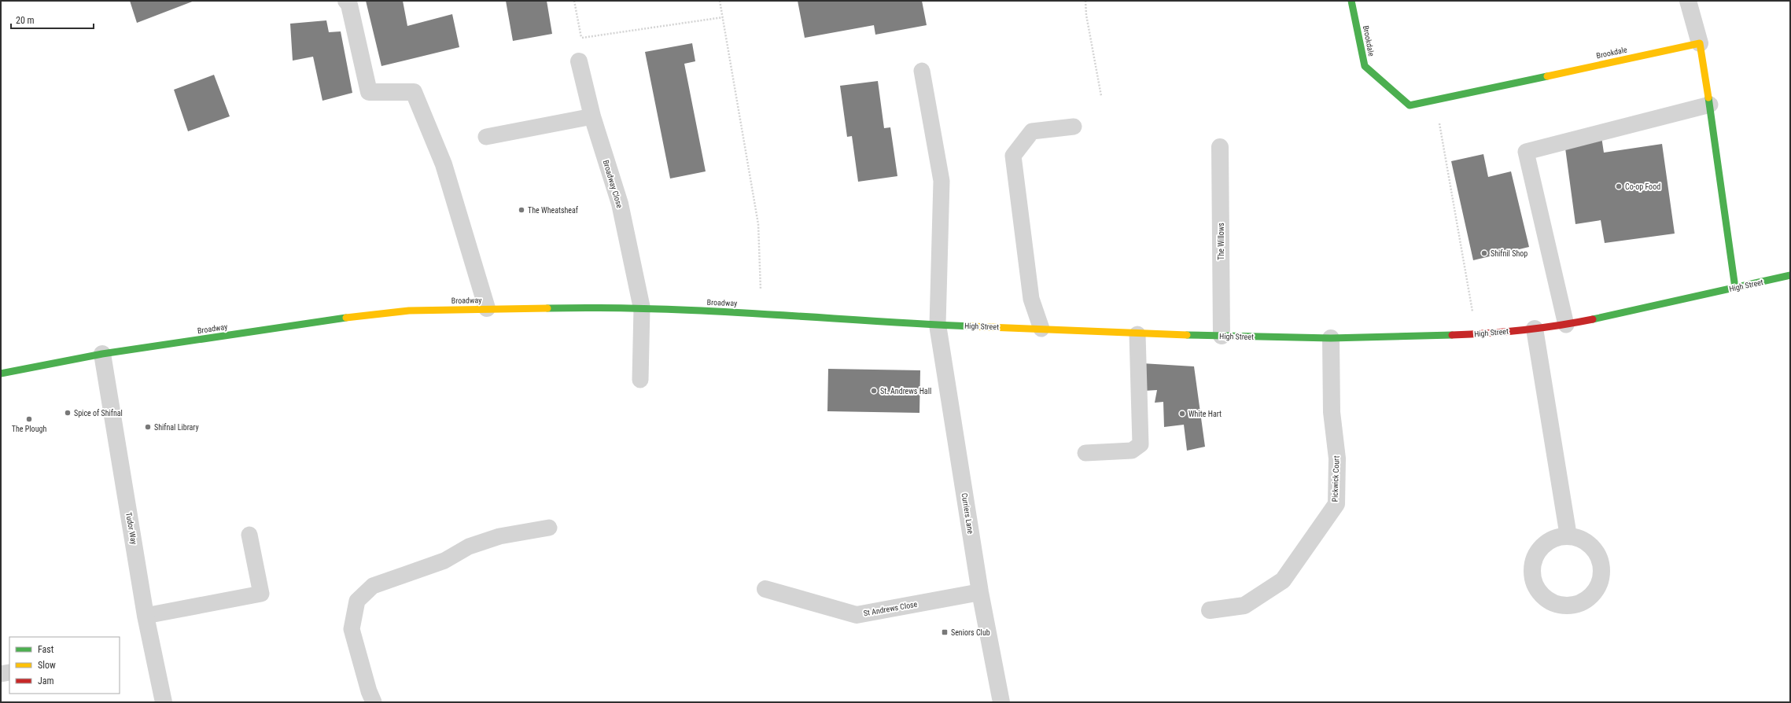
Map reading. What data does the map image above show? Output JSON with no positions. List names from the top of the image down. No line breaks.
{"streets":{"main road":["Brookdale","High Street","Broadway"],"street":["Broadway Close","The Willows","Pickwick Court","Curriers Lane","Tudor Way","St Andrews Close"]},"crossings":[["Broadway Close","Broadway"],["The Willows","High Street"],["High Street","Broadway"],["High Street","Pickwick Court"],["High Street","Curriers Lane"],["Broadway","Curriers Lane"],["Broadway","Tudor Way"],["Curriers Lane","St Andrews Close"]],"places":{"other":["Co-op Food","The Wheatsheaf","Shifnil Shop","St. Andrews Hall","Spice of Shifnal","White Hart","The Plough","Shifnal Library"],"transit":["Seniors Club"]},"legend":["Fast","Slow","Jam"],"scale_bar":"20 m"}
